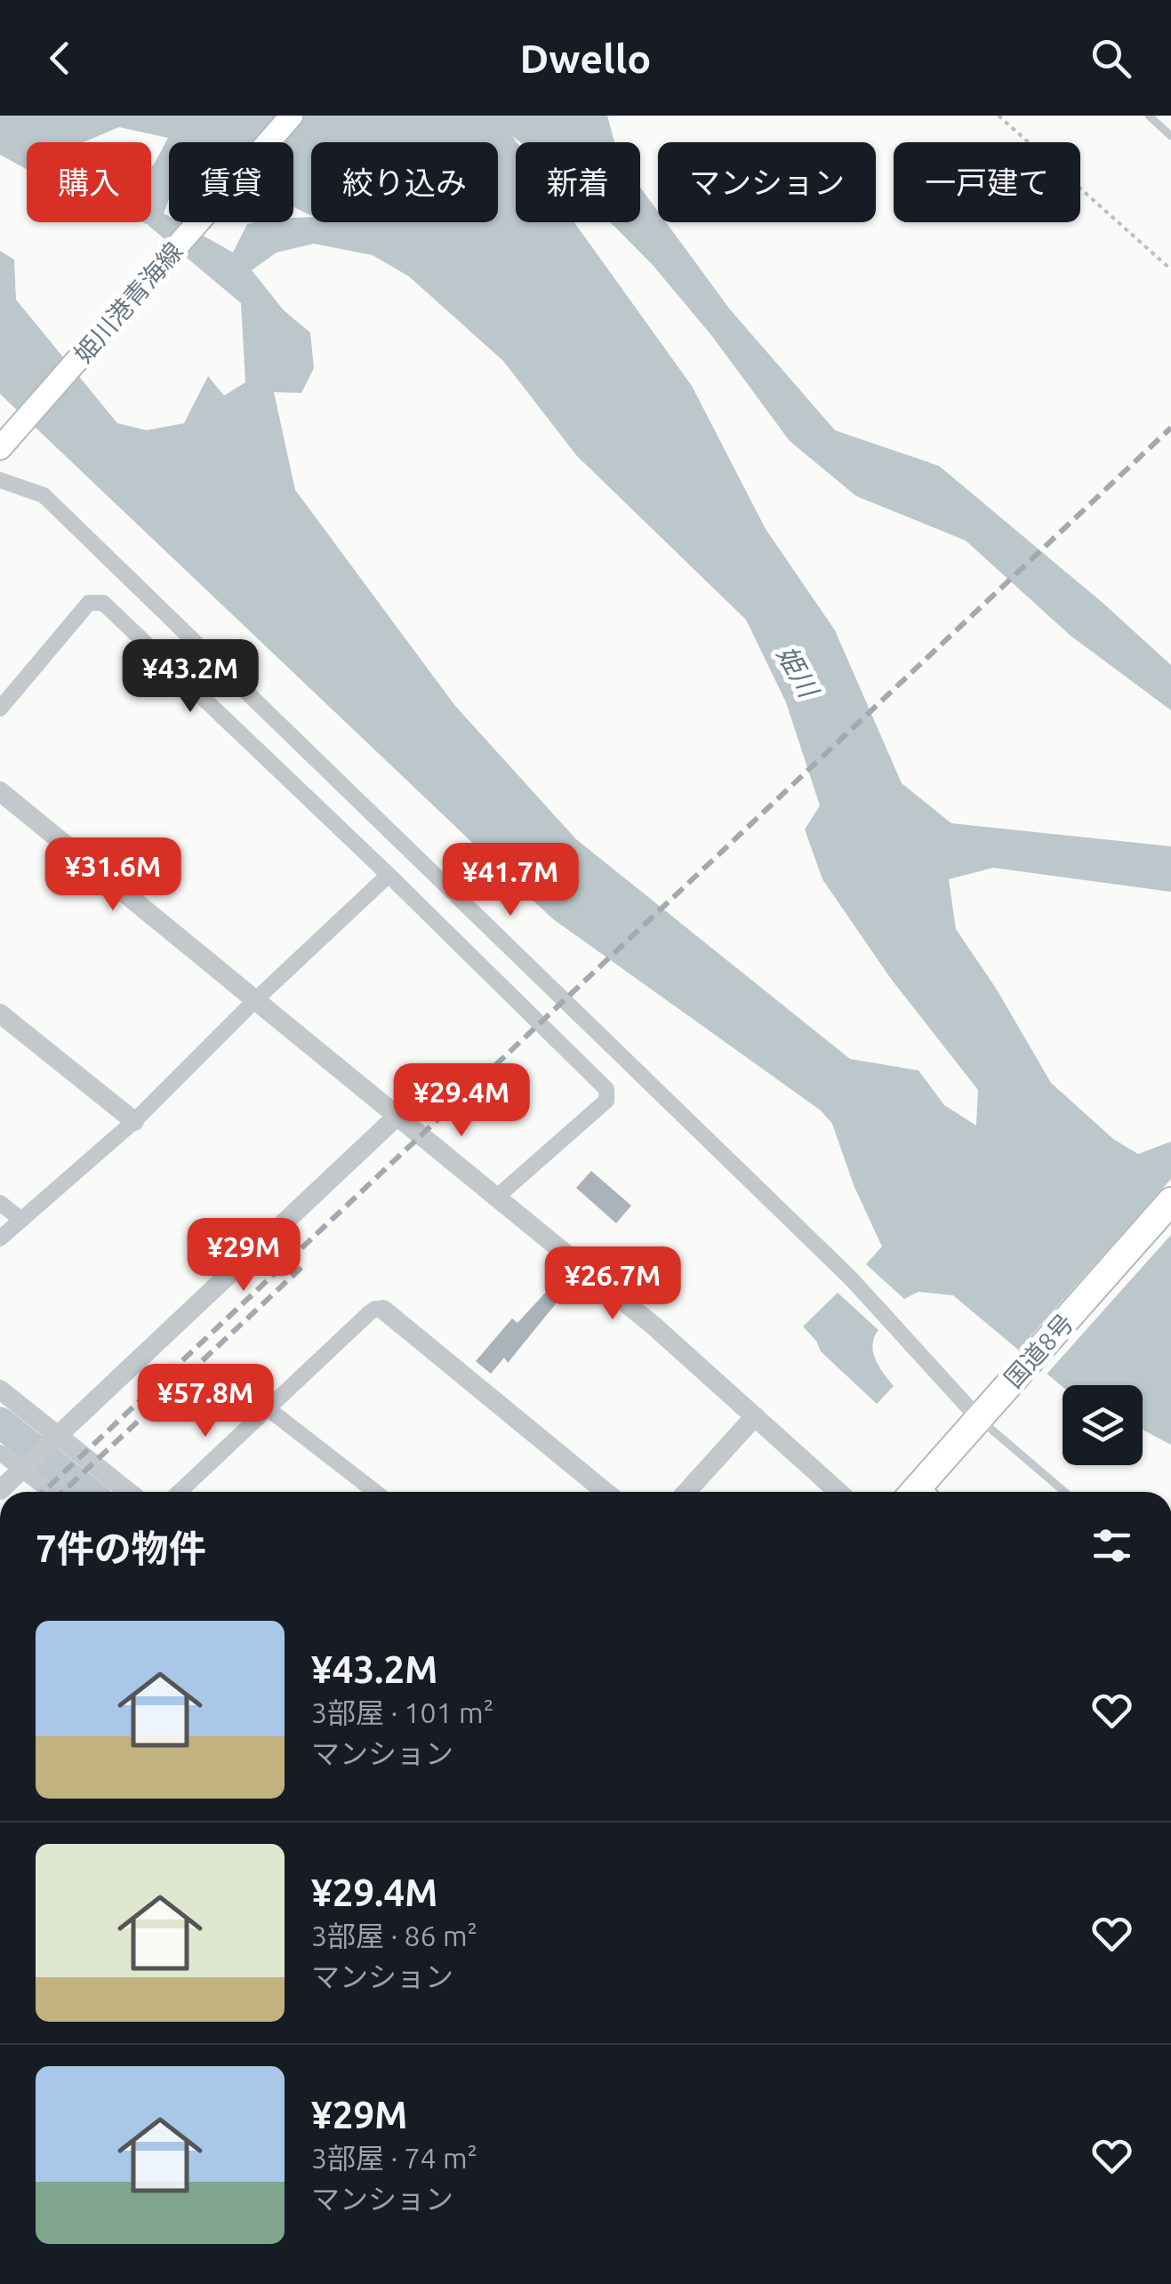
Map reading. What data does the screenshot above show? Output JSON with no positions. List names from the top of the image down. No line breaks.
{"streets":{"highway":["国道8号"],"main road":["姫川港青海線"]},"water":["姫川"],"page":{"header":"Dwello","chip":["購入","賃貸","絞り込み","新着","マンション","一戸建て"],"price":["¥43.2M","¥31.6M","¥41.7M","¥29.4M","¥29M","¥26.7M","¥57.8M"],"heading":"7件の物件","list":[{"name":"¥43.2M","note":"3部屋 · 101 m² · マンション"},{"name":"¥29.4M","note":"3部屋 · 86 m² · マンション"},{"name":"¥29M","note":"3部屋 · 74 m² · マンション"}]}}
